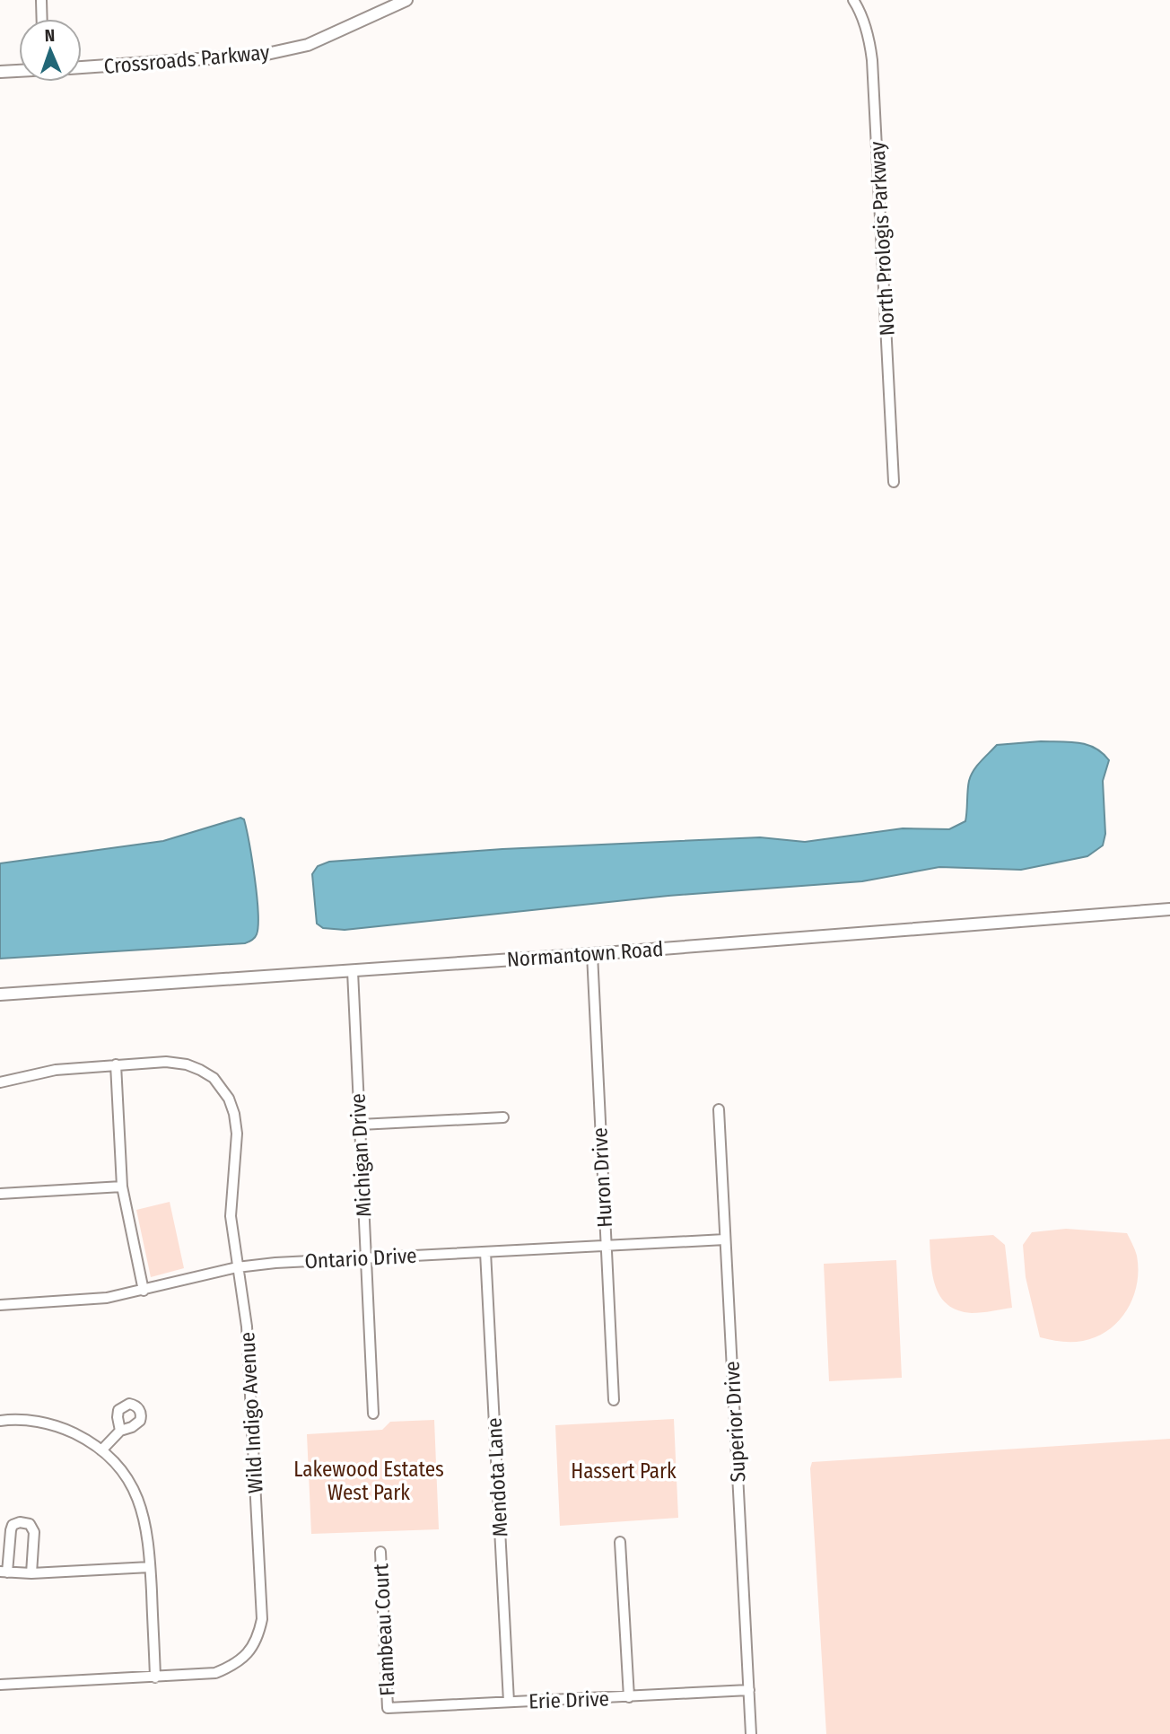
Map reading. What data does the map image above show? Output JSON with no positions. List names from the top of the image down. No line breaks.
{"streets":{"street":["Crossroads Parkway","North Prologis Parkway","Normantown Road","Michigan Drive","Huron Drive","Ontario Drive","Wild Indigo Avenue","Superior Drive","Mendota Lane","Flambeau Court","Erie Drive"]},"crossings":[["Normantown Road","Michigan Drive"],["Normantown Road","Huron Drive"],["Michigan Drive","Ontario Drive"],["Huron Drive","Ontario Drive"],["Ontario Drive","Wild Indigo Avenue"],["Ontario Drive","Superior Drive"],["Ontario Drive","Mendota Lane"],["Superior Drive","Erie Drive"],["Mendota Lane","Erie Drive"],["Flambeau Court","Erie Drive"]],"parks":["Lakewood Estates West Park","Hassert Park"],"north":"top"}
